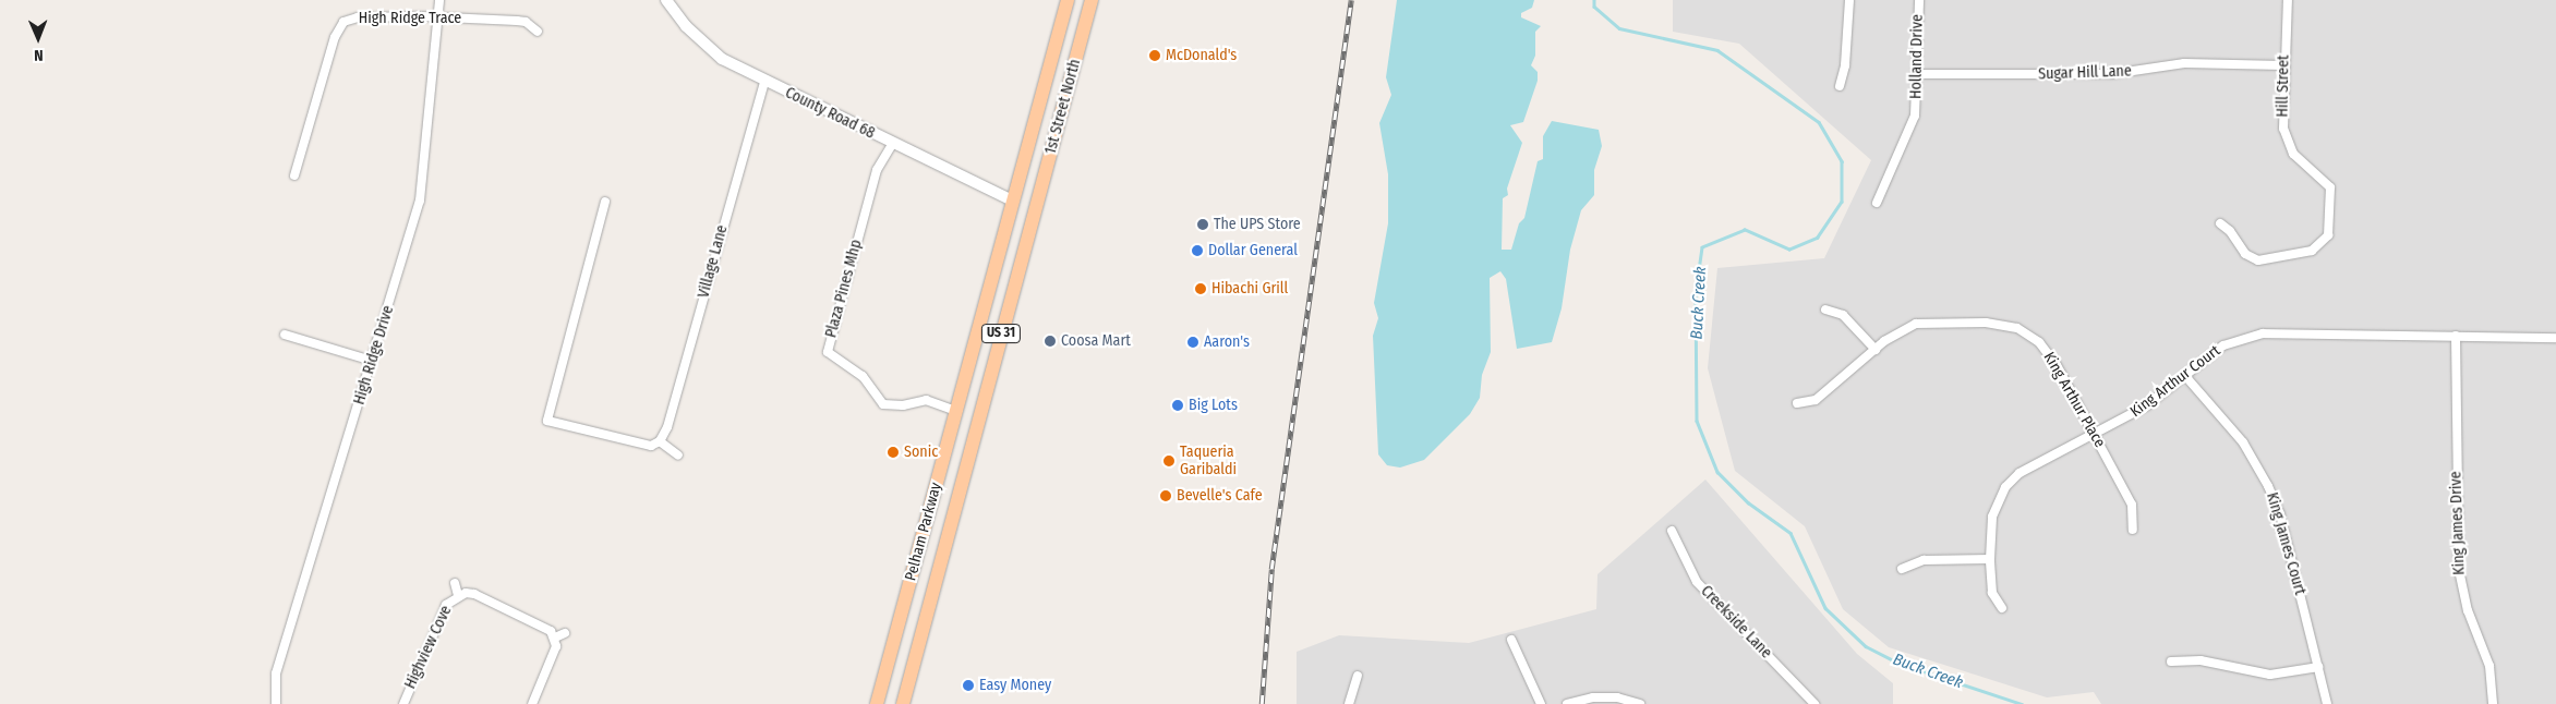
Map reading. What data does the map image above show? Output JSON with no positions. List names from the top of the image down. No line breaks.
{"streets":{"main road":["1st Street North","US 31","Pelham Parkway"],"street":["High Ridge Trace","Holland Drive","Sugar Hill Lane","Hill Street","County Road 68","Village Lane","Plaza Pines Mhp","High Ridge Drive","King Arthur Court","King Arthur Place","King James Drive","King James Court","Creekside Lane","Highview Cove"]},"crossings":[["High Ridge Trace","High Ridge Drive"],["Holland Drive","Sugar Hill Lane"],["Sugar Hill Lane","Hill Street"],["1st Street North","County Road 68"],["1st Street North","Pelham Parkway"],["County Road 68","Village Lane"],["County Road 68","Plaza Pines Mhp"],["County Road 68","Pelham Parkway"],["Plaza Pines Mhp","Pelham Parkway"],["King Arthur Court","King Arthur Place"],["King Arthur Court","King James Drive"],["King Arthur Court","King James Court"]],"water":["Buck Creek"],"places":["McDonald's","The UPS Store","Dollar General","Hibachi Grill","Coosa Mart","Aaron's","Big Lots","Sonic","Taqueria Garibaldi","Bevelle's Cafe","Easy Money"],"north":"bottom"}
